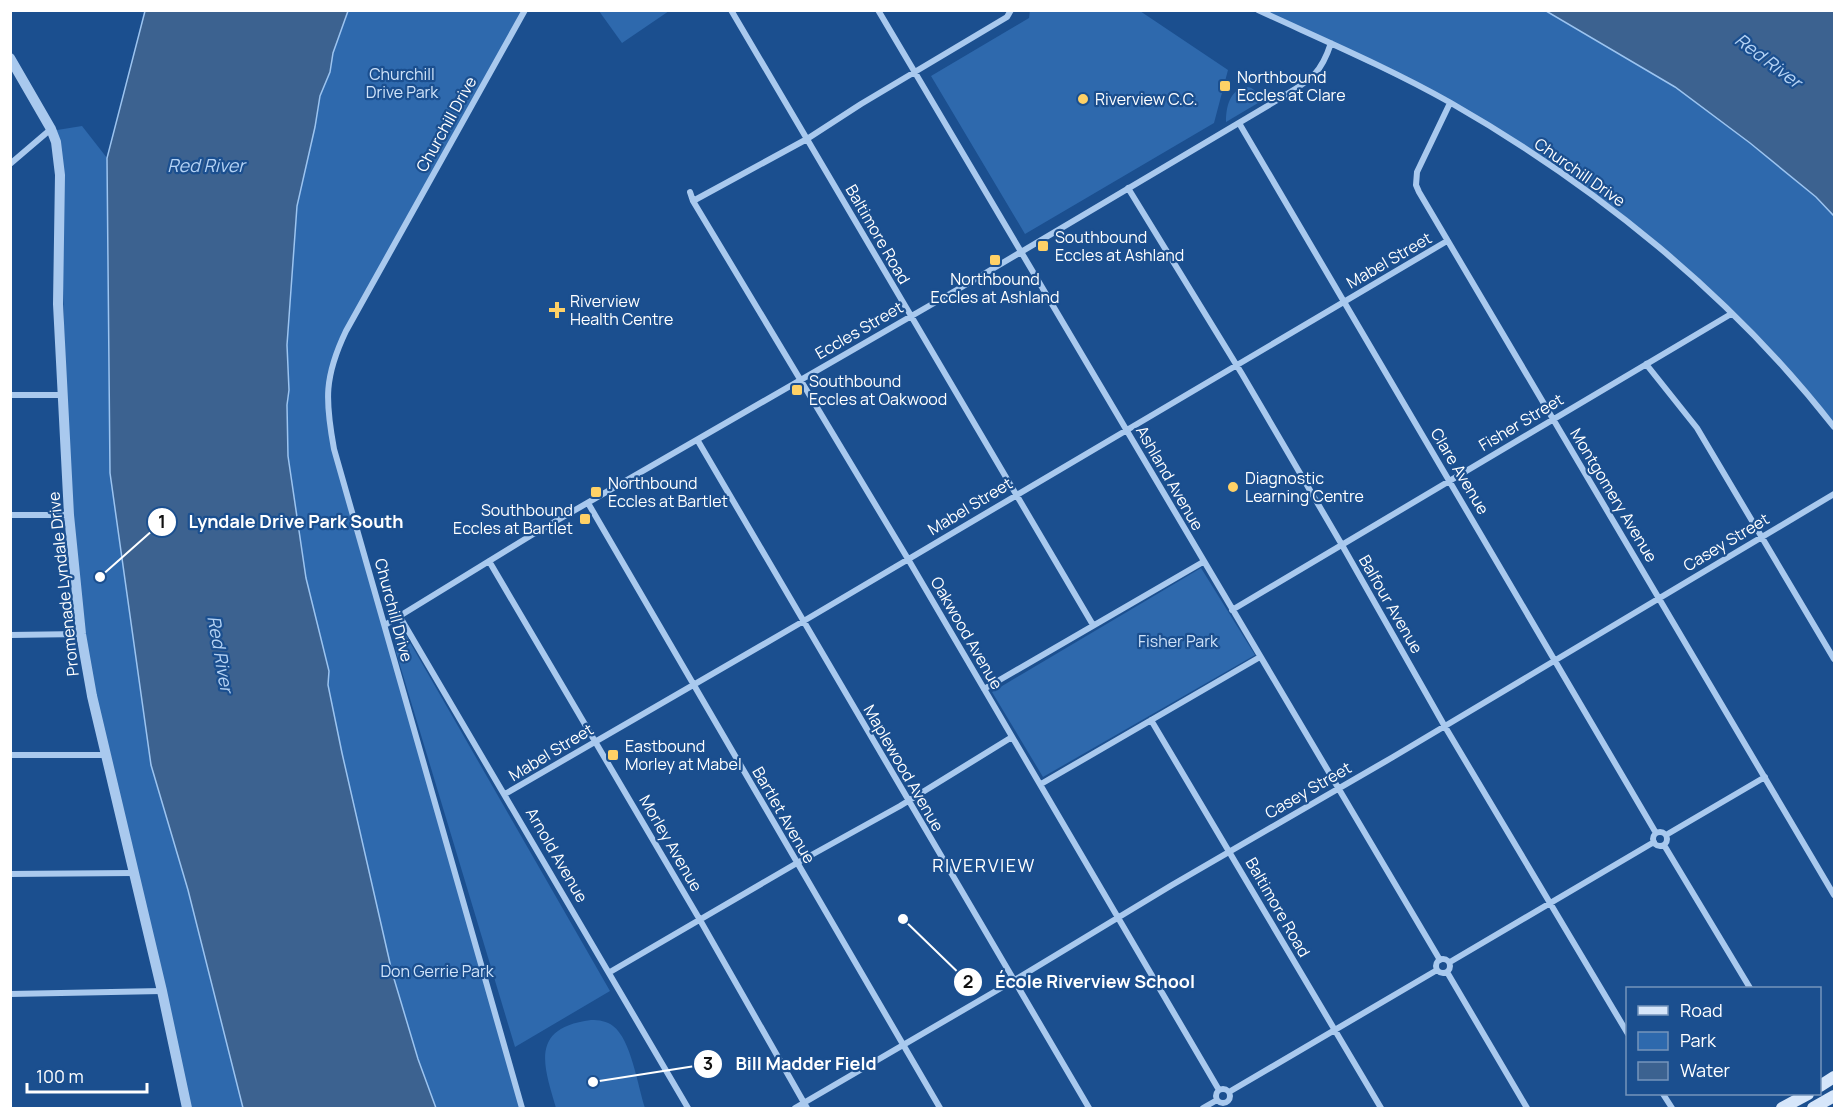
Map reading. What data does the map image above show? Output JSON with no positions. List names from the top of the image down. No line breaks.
{"streets":{"street":["Churchill Drive","Baltimore Road","Mabel Street","Eccles Street","Fisher Street","Clare Avenue","Ashland Avenue","Montgomery Avenue","Casey Street","Promenade Lyndale Drive","Balfour Avenue","Oakwood Avenue","Maplewood Avenue","Bartlet Avenue","Morley Avenue","Arnold Avenue"]},"crossings":[["Churchill Drive","Eccles Street"],["Churchill Drive","Fisher Street"],["Churchill Drive","Montgomery Avenue"],["Baltimore Road","Mabel Street"],["Baltimore Road","Eccles Street"],["Baltimore Road","Casey Street"],["Mabel Street","Clare Avenue"],["Mabel Street","Ashland Avenue"],["Mabel Street","Montgomery Avenue"],["Mabel Street","Balfour Avenue"],["Mabel Street","Oakwood Avenue"],["Mabel Street","Maplewood Avenue"],["Mabel Street","Bartlet Avenue"],["Mabel Street","Morley Avenue"],["Mabel Street","Arnold Avenue"],["Eccles Street","Clare Avenue"],["Eccles Street","Ashland Avenue"],["Eccles Street","Balfour Avenue"],["Eccles Street","Oakwood Avenue"],["Eccles Street","Maplewood Avenue"],["Eccles Street","Bartlet Avenue"],["Eccles Street","Morley Avenue"],["Eccles Street","Arnold Avenue"],["Fisher Street","Clare Avenue"],["Fisher Street","Ashland Avenue"],["Fisher Street","Montgomery Avenue"],["Fisher Street","Balfour Avenue"],["Clare Avenue","Casey Street"],["Ashland Avenue","Casey Street"],["Montgomery Avenue","Casey Street"],["Casey Street","Balfour Avenue"],["Casey Street","Oakwood Avenue"],["Casey Street","Maplewood Avenue"],["Casey Street","Bartlet Avenue"],["Casey Street","Morley Avenue"]],"districts":["RIVERVIEW"],"water":["Red River"],"parks":["Churchill Drive Park","Fisher Park","Don Gerrie Park"],"places":{"transit":["Northbound Eccles at Clare","Southbound Eccles at Ashland","Northbound Eccles at Ashland","Southbound Eccles at Oakwood","Northbound Eccles at Bartlet","Southbound Eccles at Bartlet","Eastbound Morley at Mabel"],"other":["Riverview C.C.","Diagnostic Learning Centre","Lyndale Drive Park South","École Riverview School","Bill Madder Field"],"health":["Riverview Health Centre"]},"legend":["Road","Park","Water"],"scale_bar":"100 m"}
